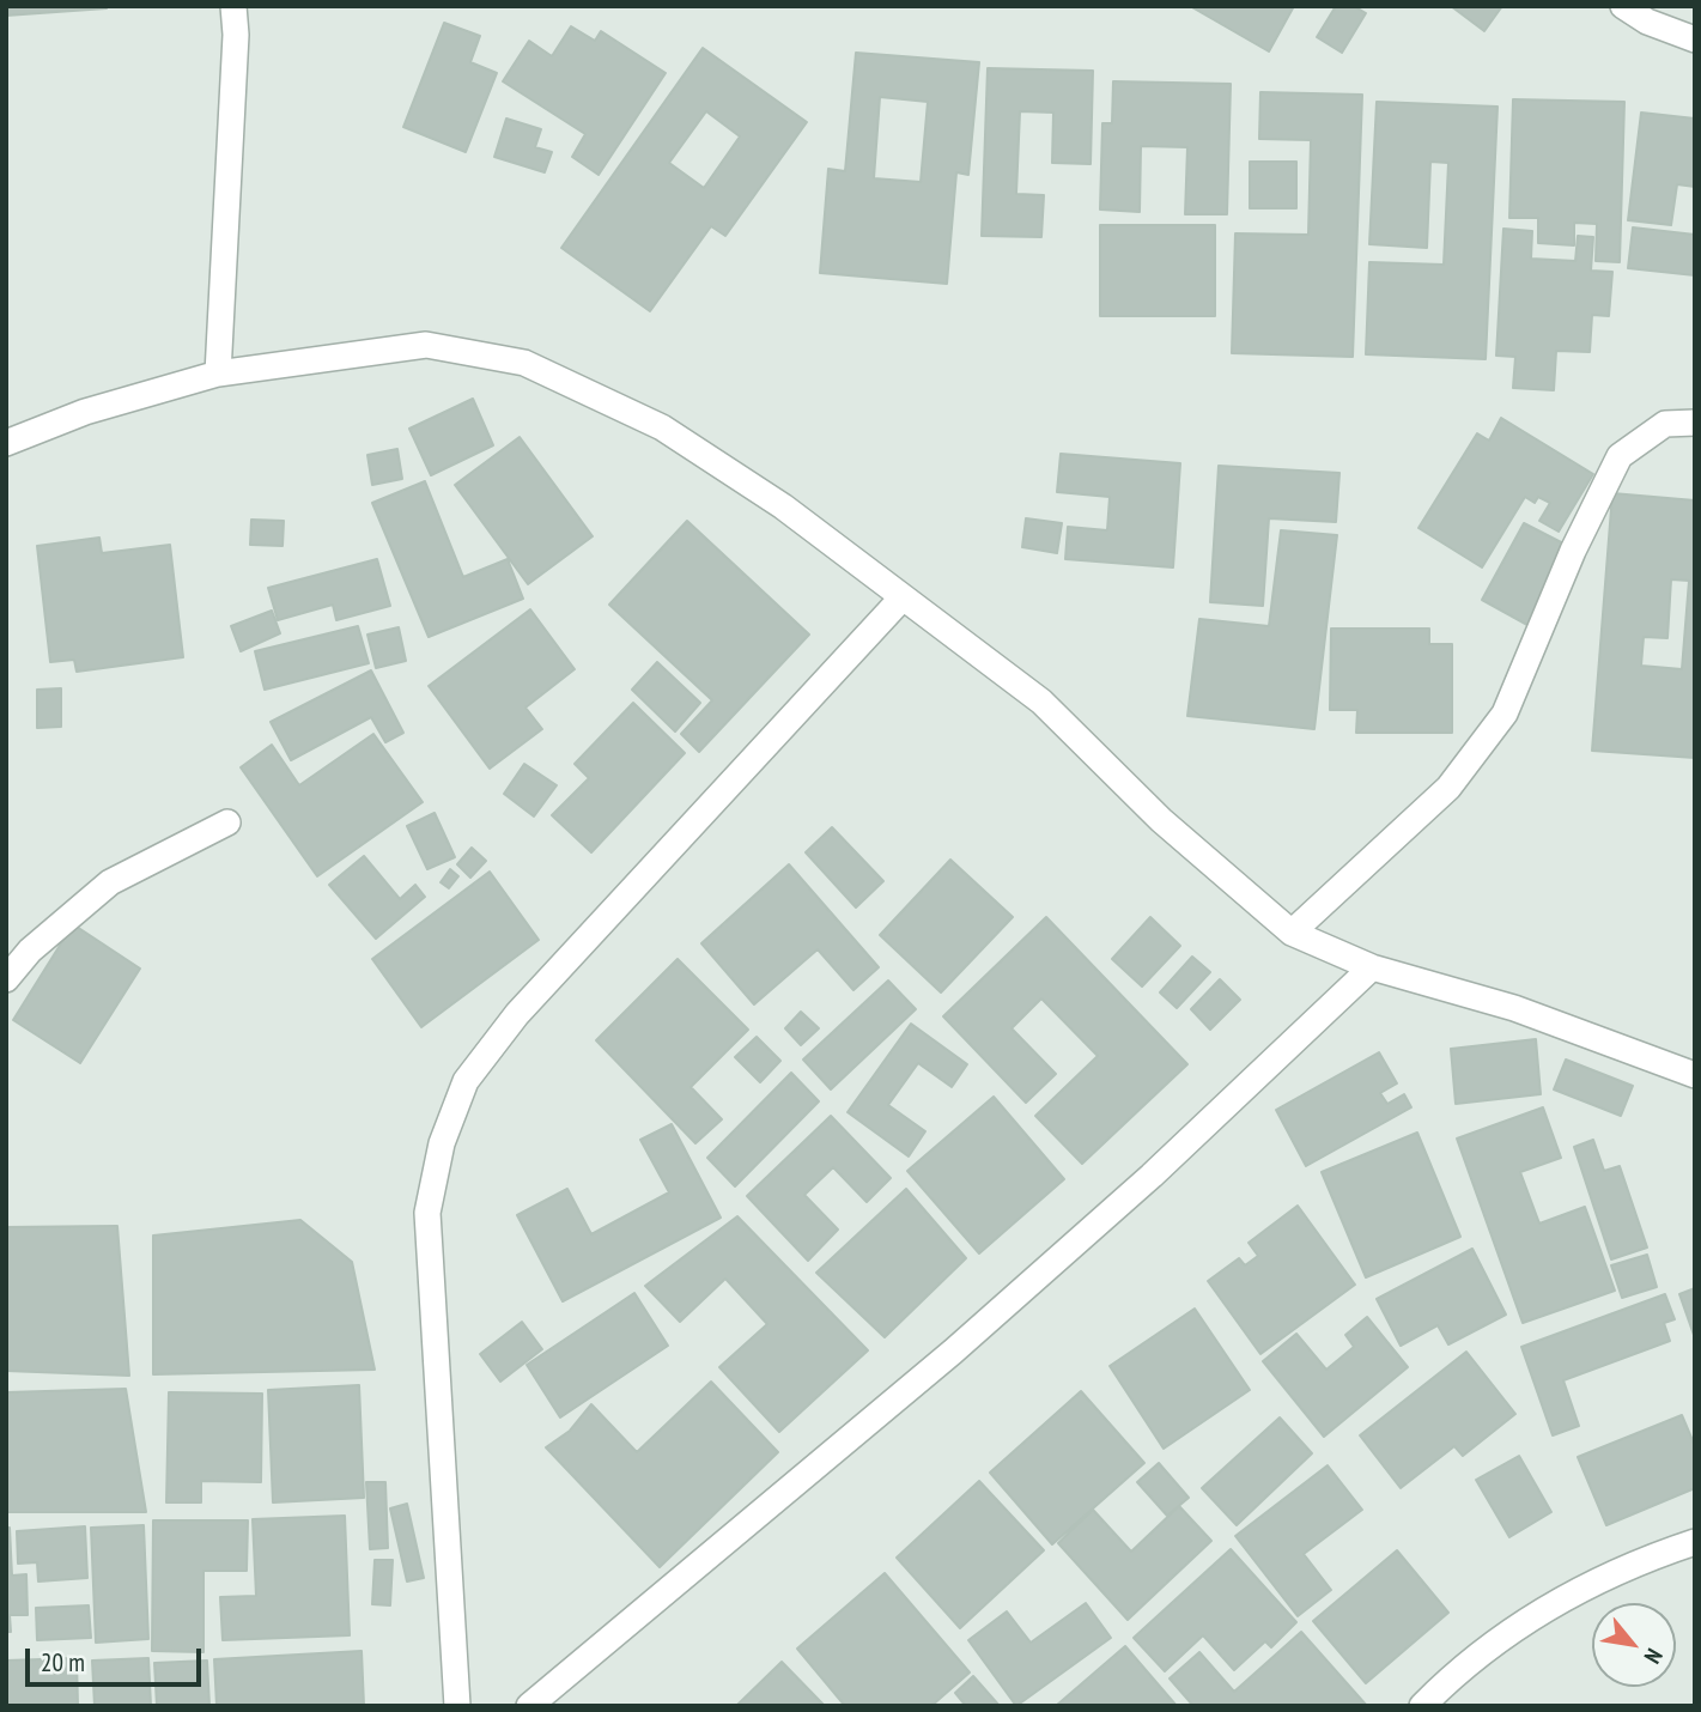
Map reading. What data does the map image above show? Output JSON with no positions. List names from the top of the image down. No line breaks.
{"scale_bar":"20 m","north":"bottom right"}
